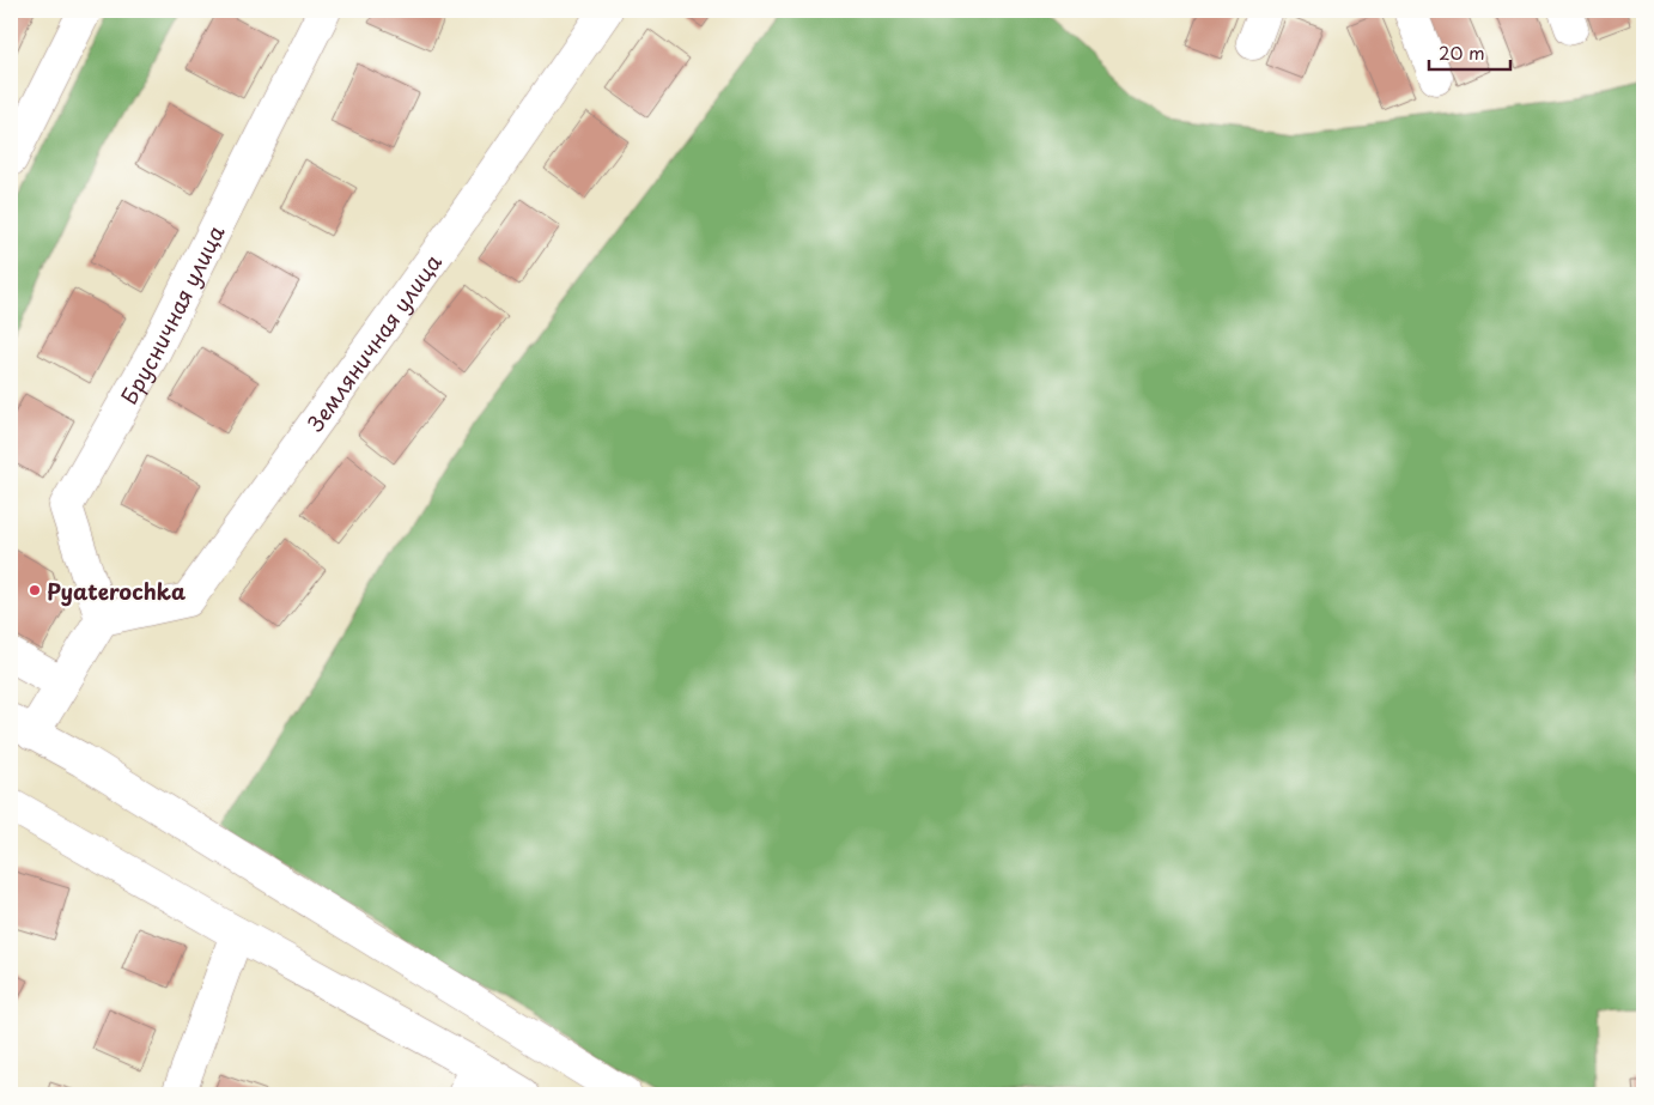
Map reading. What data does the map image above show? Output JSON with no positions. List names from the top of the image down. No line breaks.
{"streets":{"street":["Брусничная улица","Земляничная улица"]},"crossings":[["Брусничная улица","Земляничная улица"]],"places":["Pyaterochka"],"scale_bar":"20 m"}
